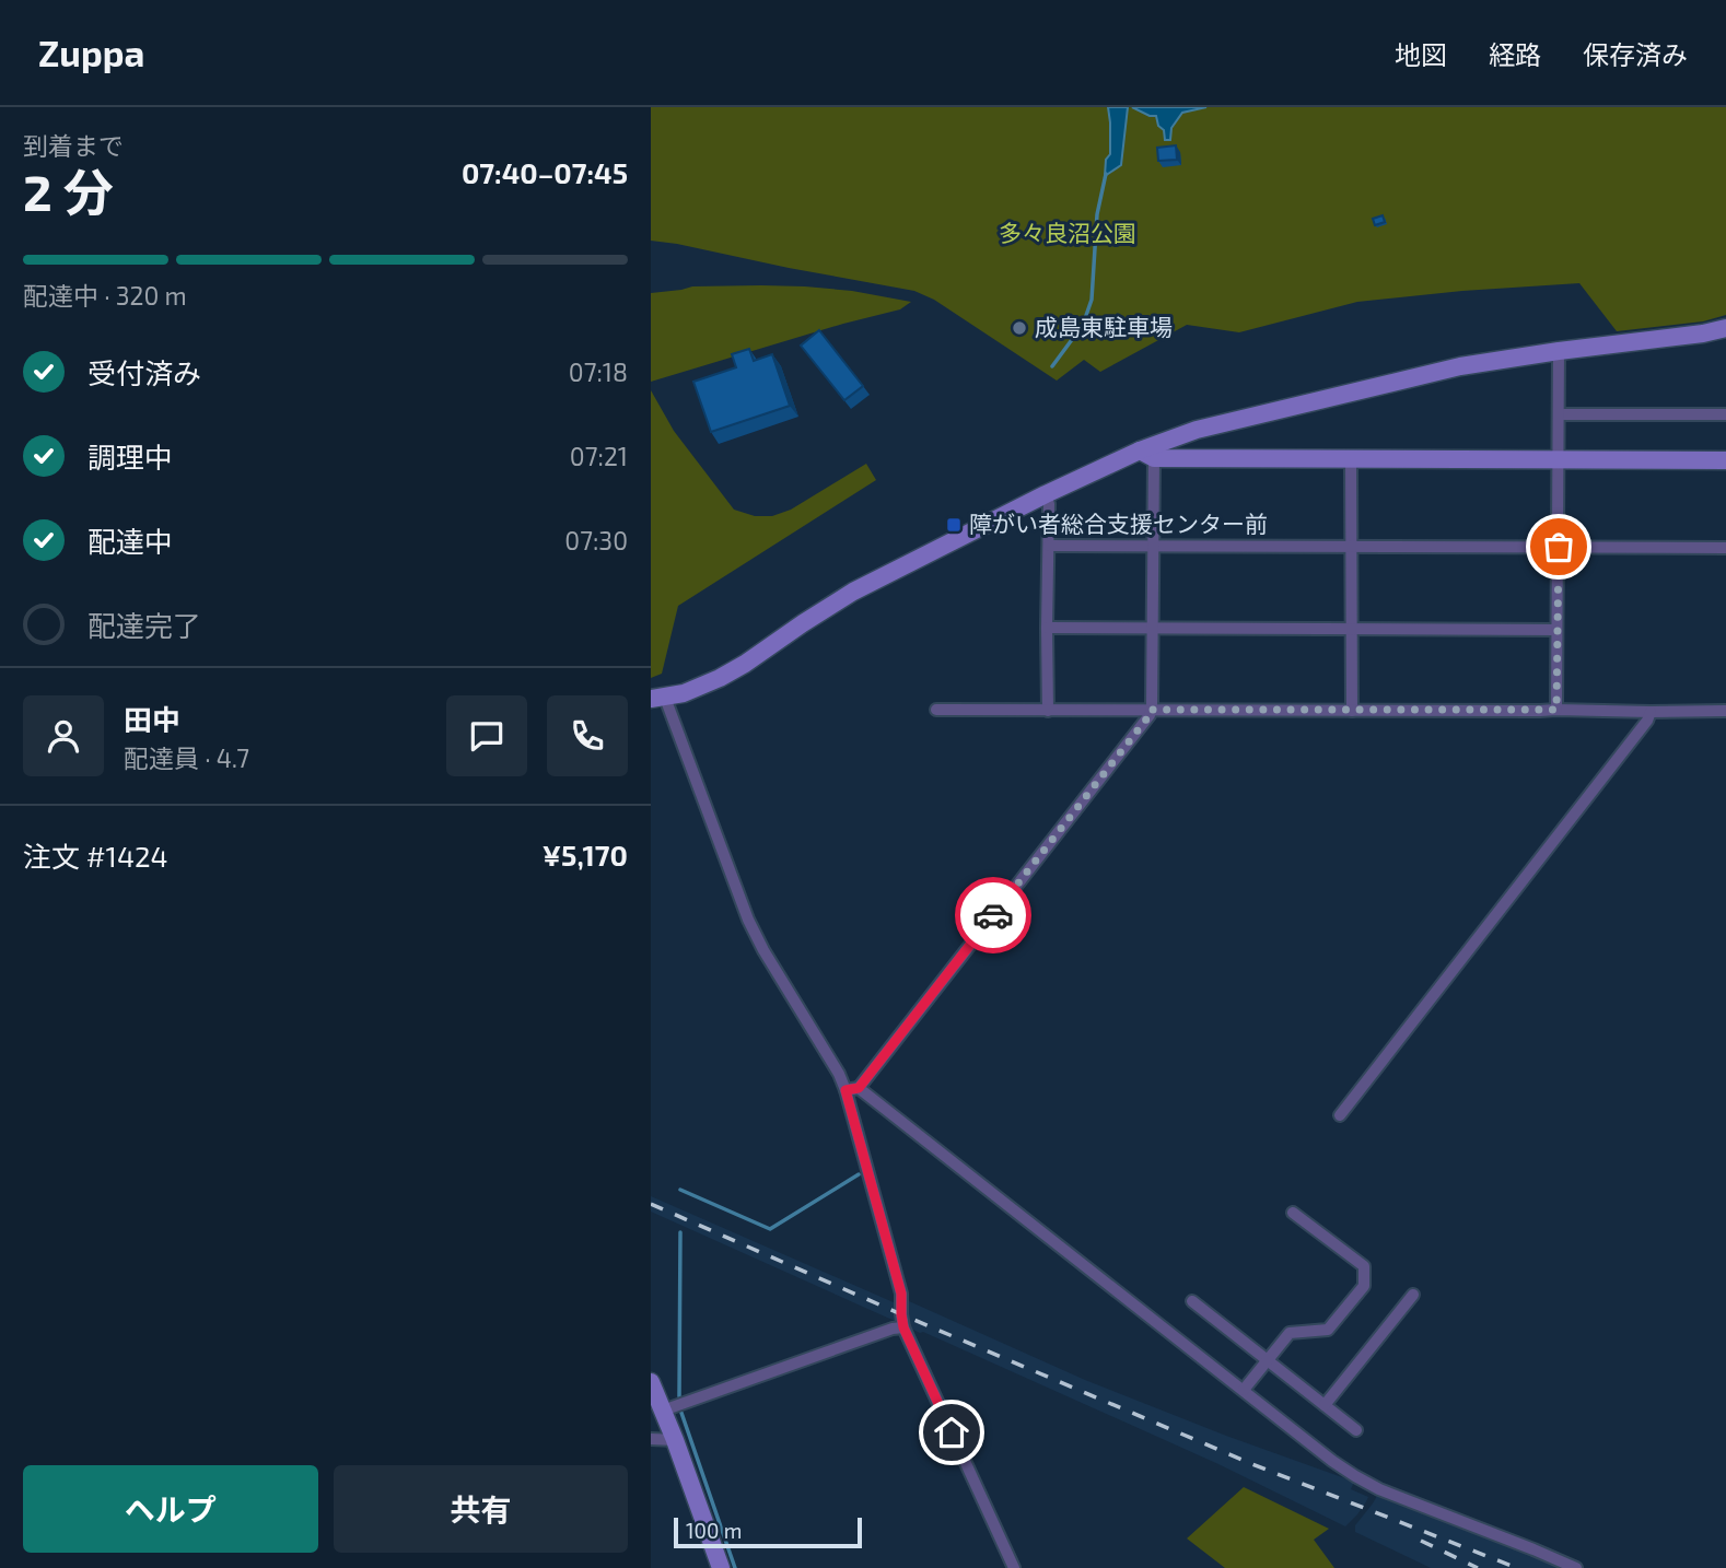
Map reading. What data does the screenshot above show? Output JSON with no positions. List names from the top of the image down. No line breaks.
{"parks":["多々良沼公園"],"places":{"other":["成島東駐車場"],"transit":["障がい者総合支援センター前"]},"scale_bar":"100 m","page":{"header":"Zuppa","nav":["地図","経路","保存済み"],"heading":["2 分","到着まで","07:40–07:45"],"panel":["田中","配達員 · 4.7","注文 #1424","¥5,170"],"bar":"配達中 · 320 m","list":[["受付済み","07:18"],["調理中","07:21"],["配達中","07:30"],"配達完了"],"buttons":["ヘルプ","共有"],"scale":"100 m"}}
